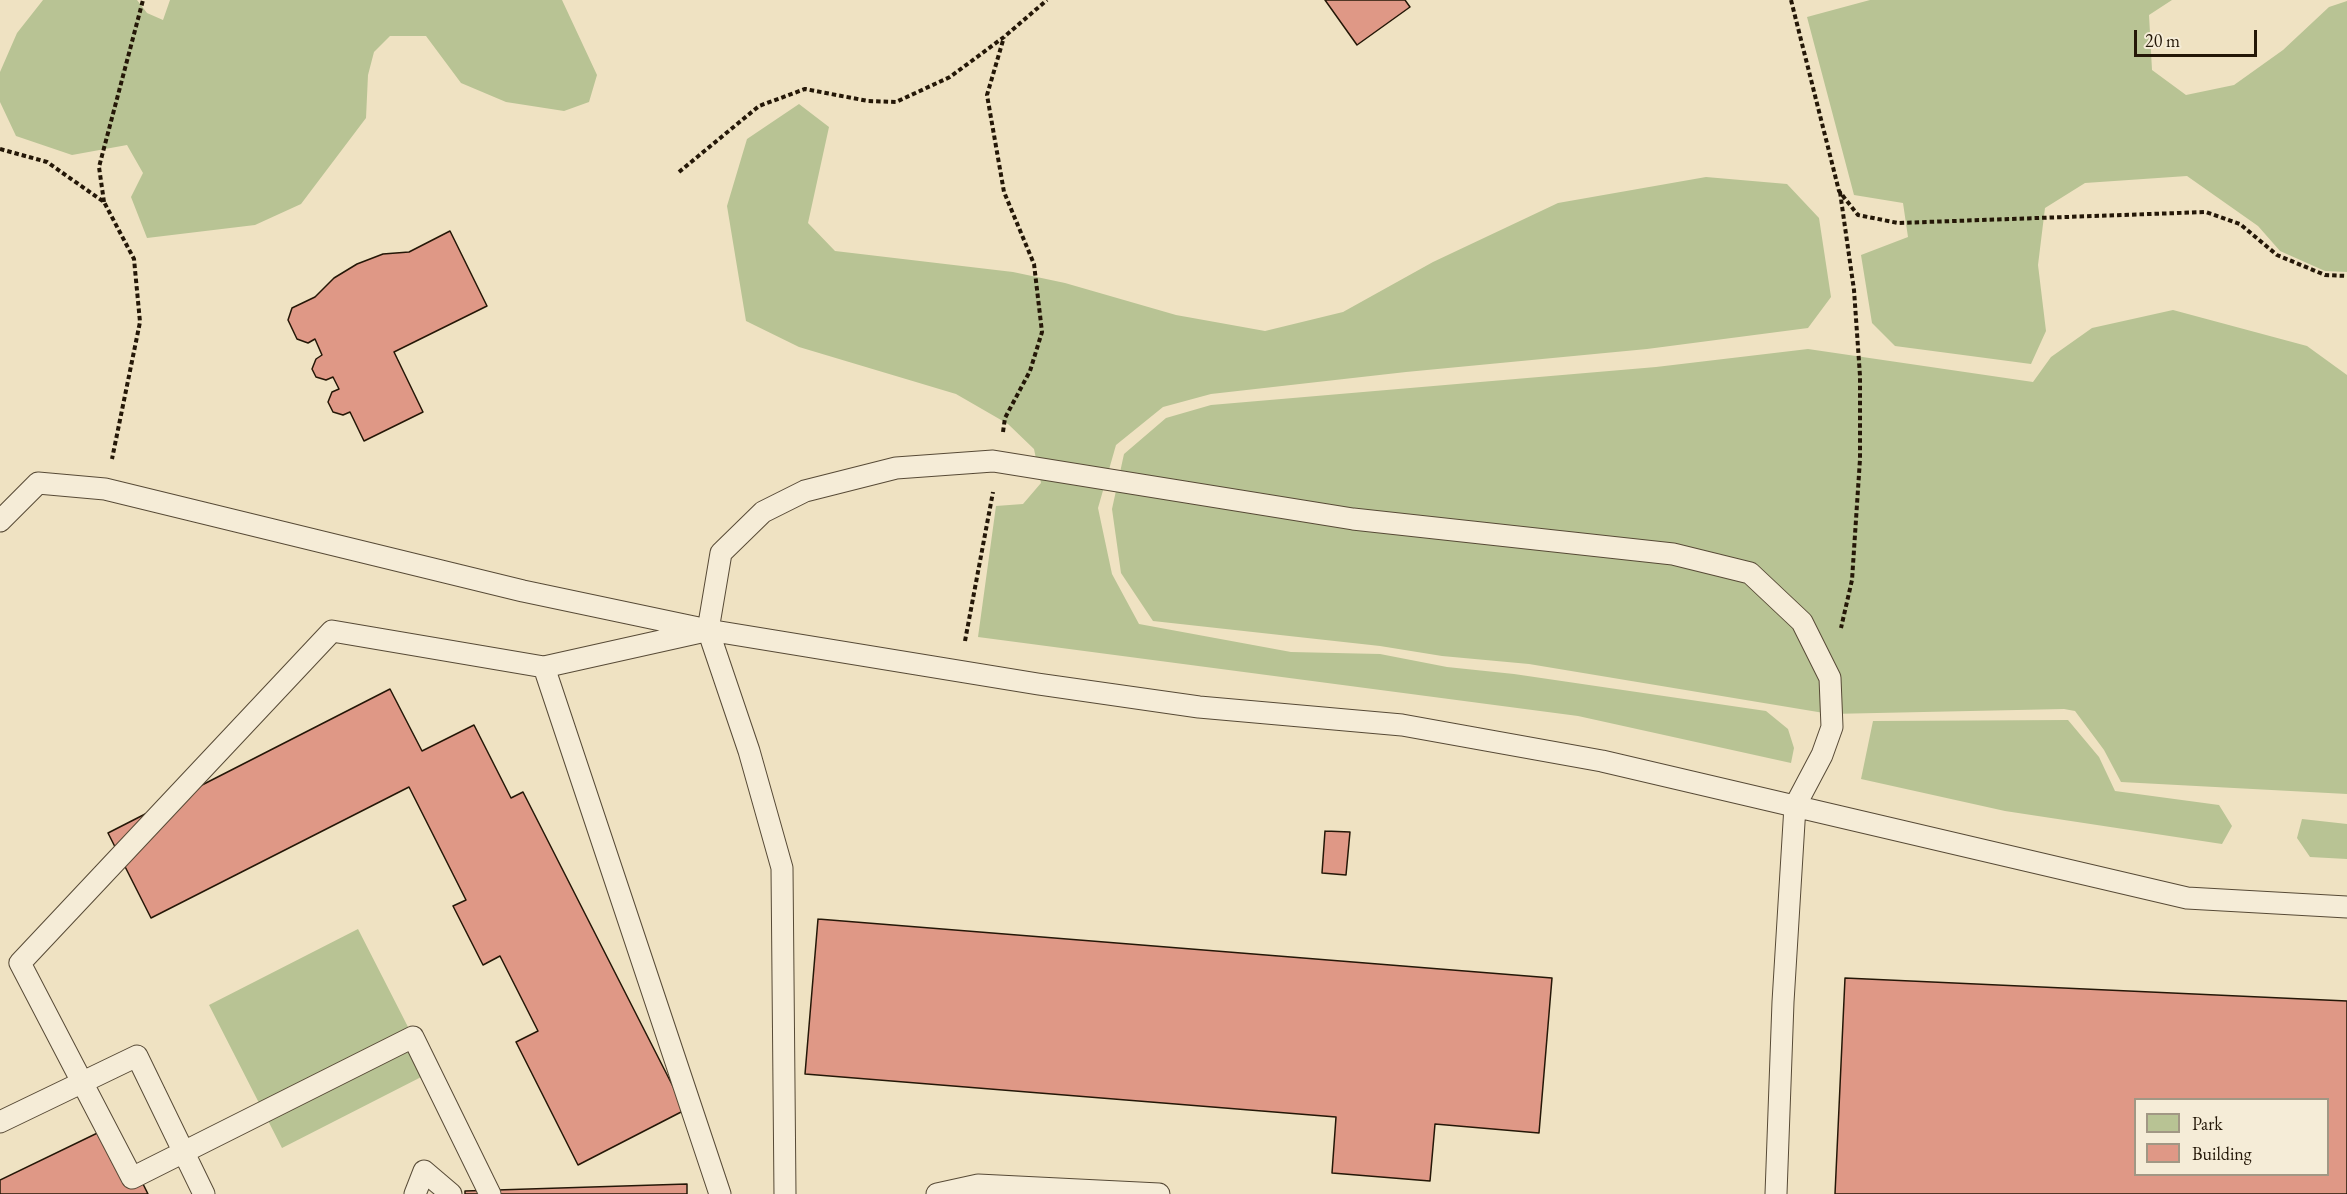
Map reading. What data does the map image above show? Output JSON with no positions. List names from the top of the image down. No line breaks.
{"legend":["Park","Building"],"scale_bar":"20 m"}
